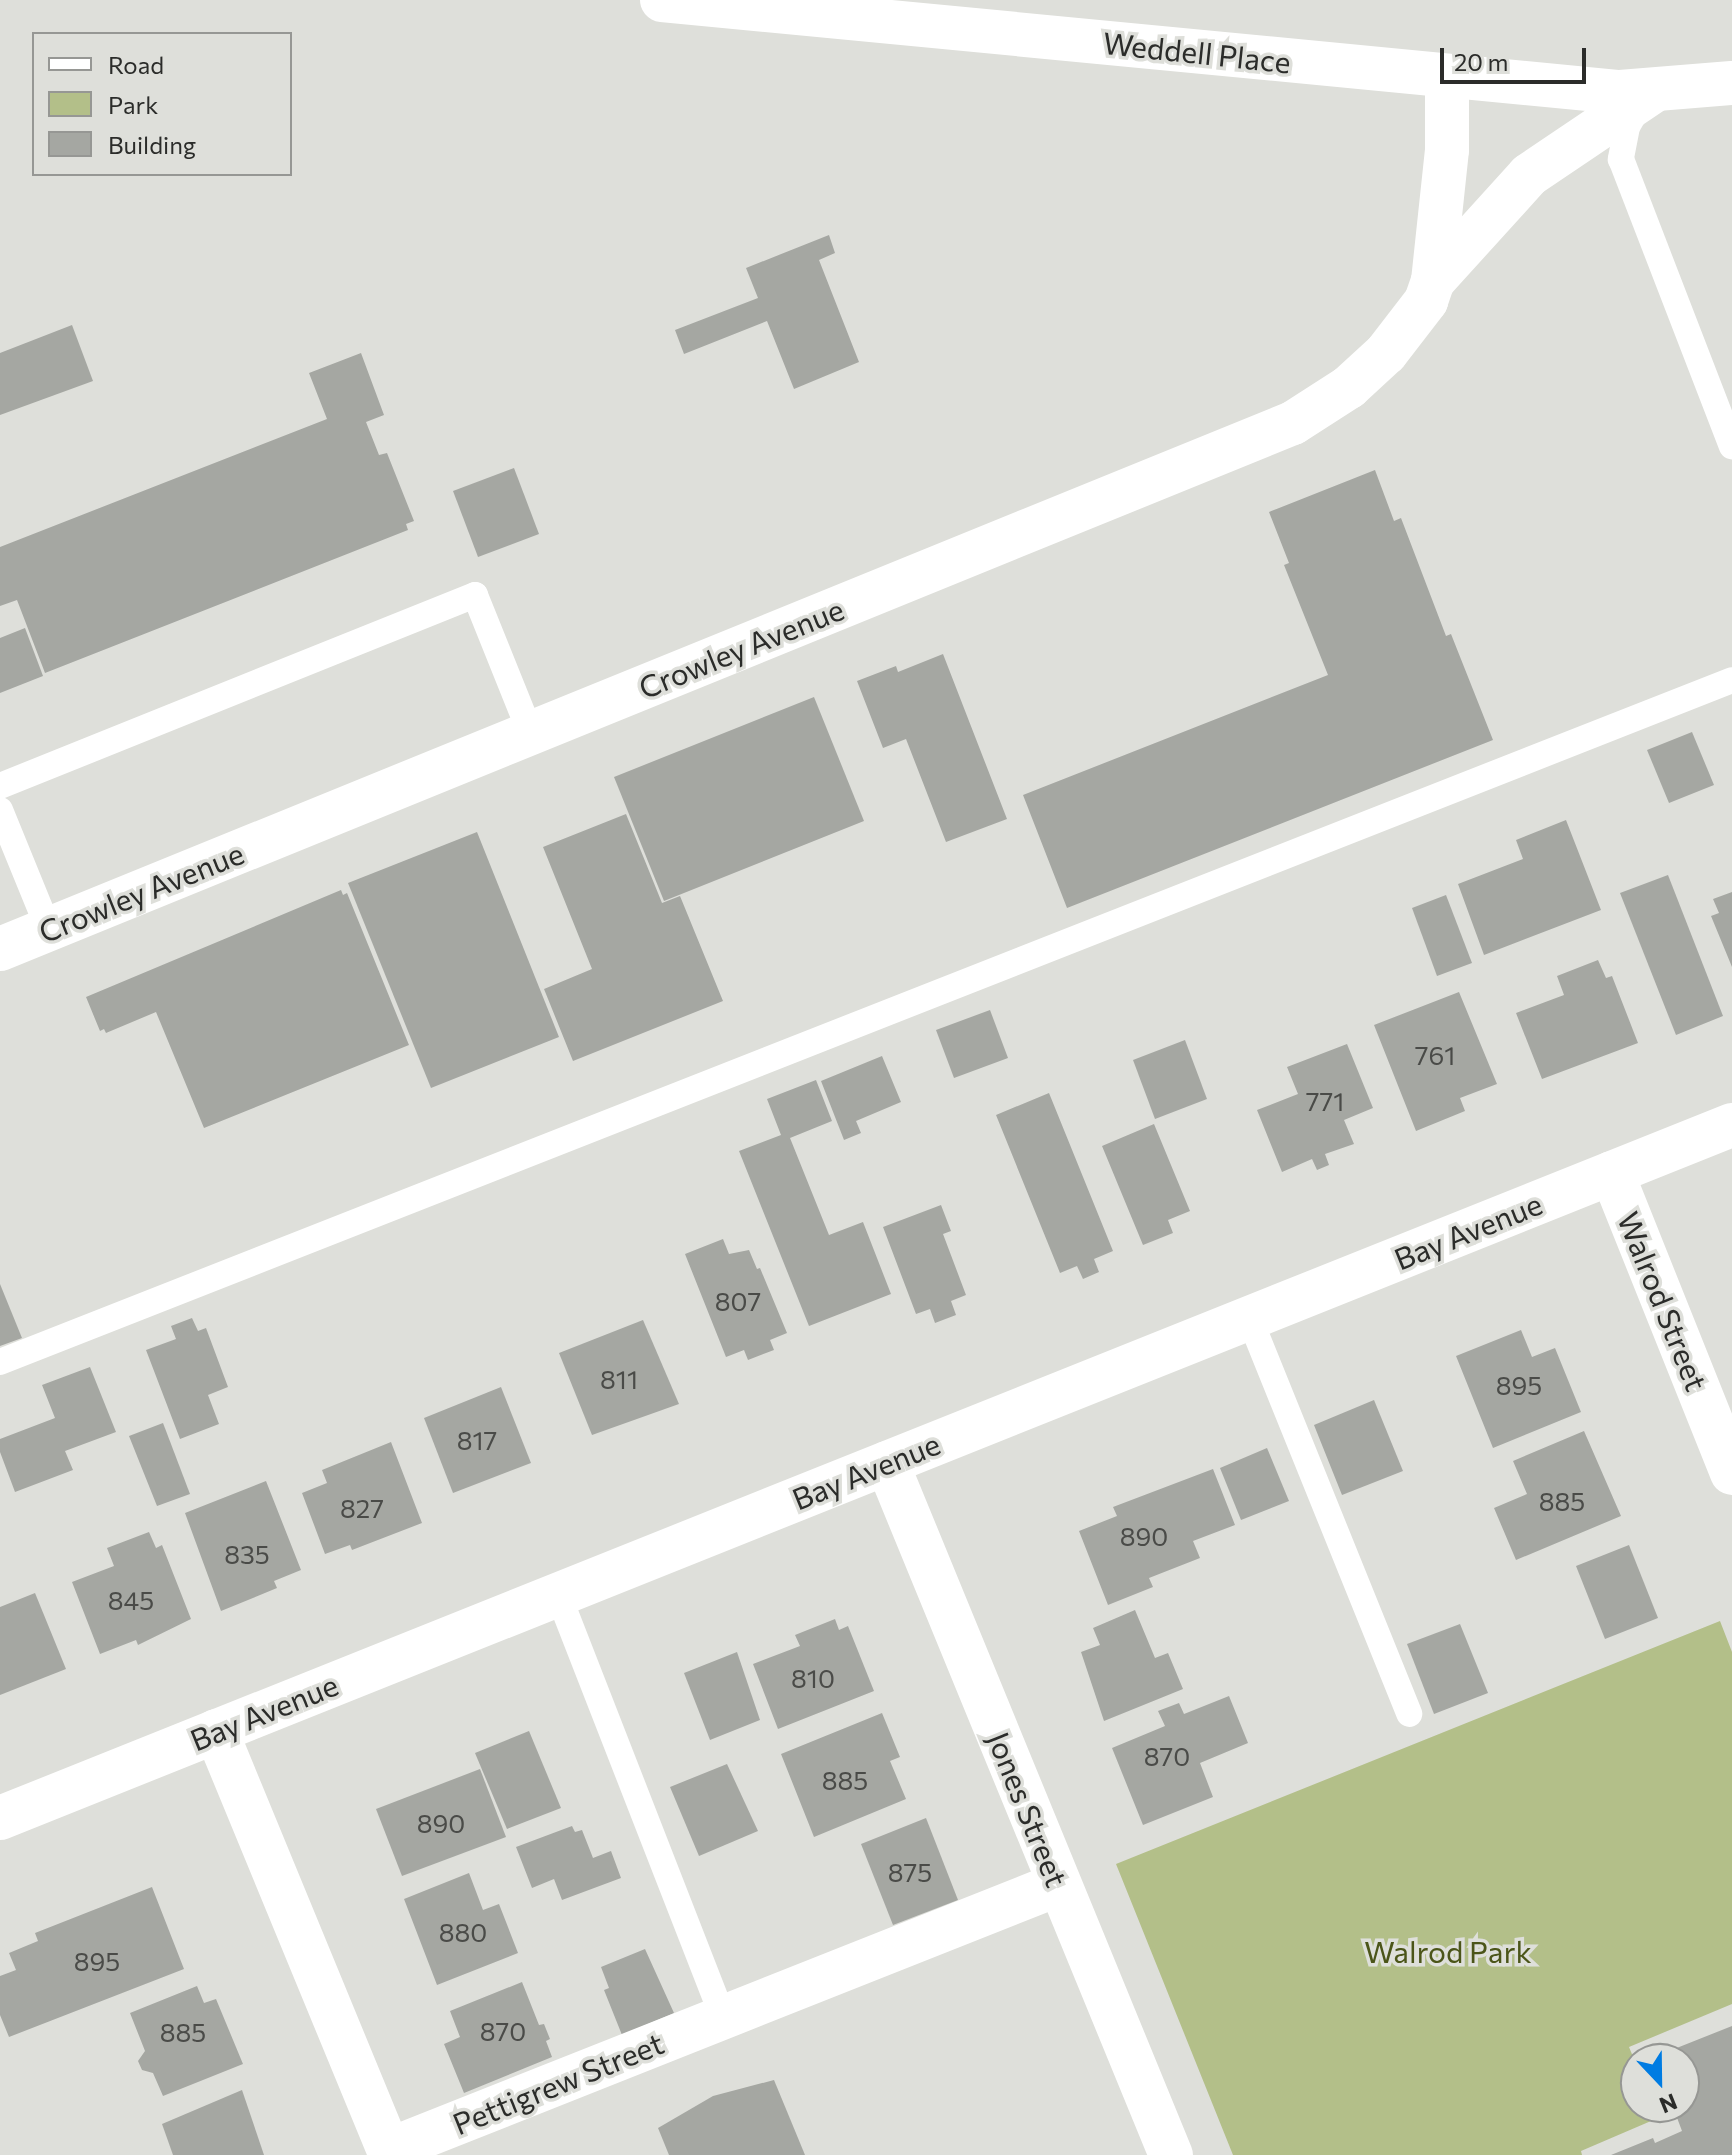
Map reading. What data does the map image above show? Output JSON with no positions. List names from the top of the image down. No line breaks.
{"streets":{"street":["Weddell Place","Crowley Avenue","Bay Avenue","Walrod Street","Jones Street","Pettigrew Street"]},"crossings":[["Weddell Place","Crowley Avenue"],["Bay Avenue","Walrod Street"],["Bay Avenue","Jones Street"],["Bay Avenue","Pettigrew Street"],["Jones Street","Pettigrew Street"]],"parks":["Walrod Park"],"house_numbers":["761","771","807","811","895","817","885","827","890","835","845","810","870","885","890","875","880","895","870","885"],"legend":["Road","Park","Building"],"scale_bar":"20 m","north":"bottom"}
